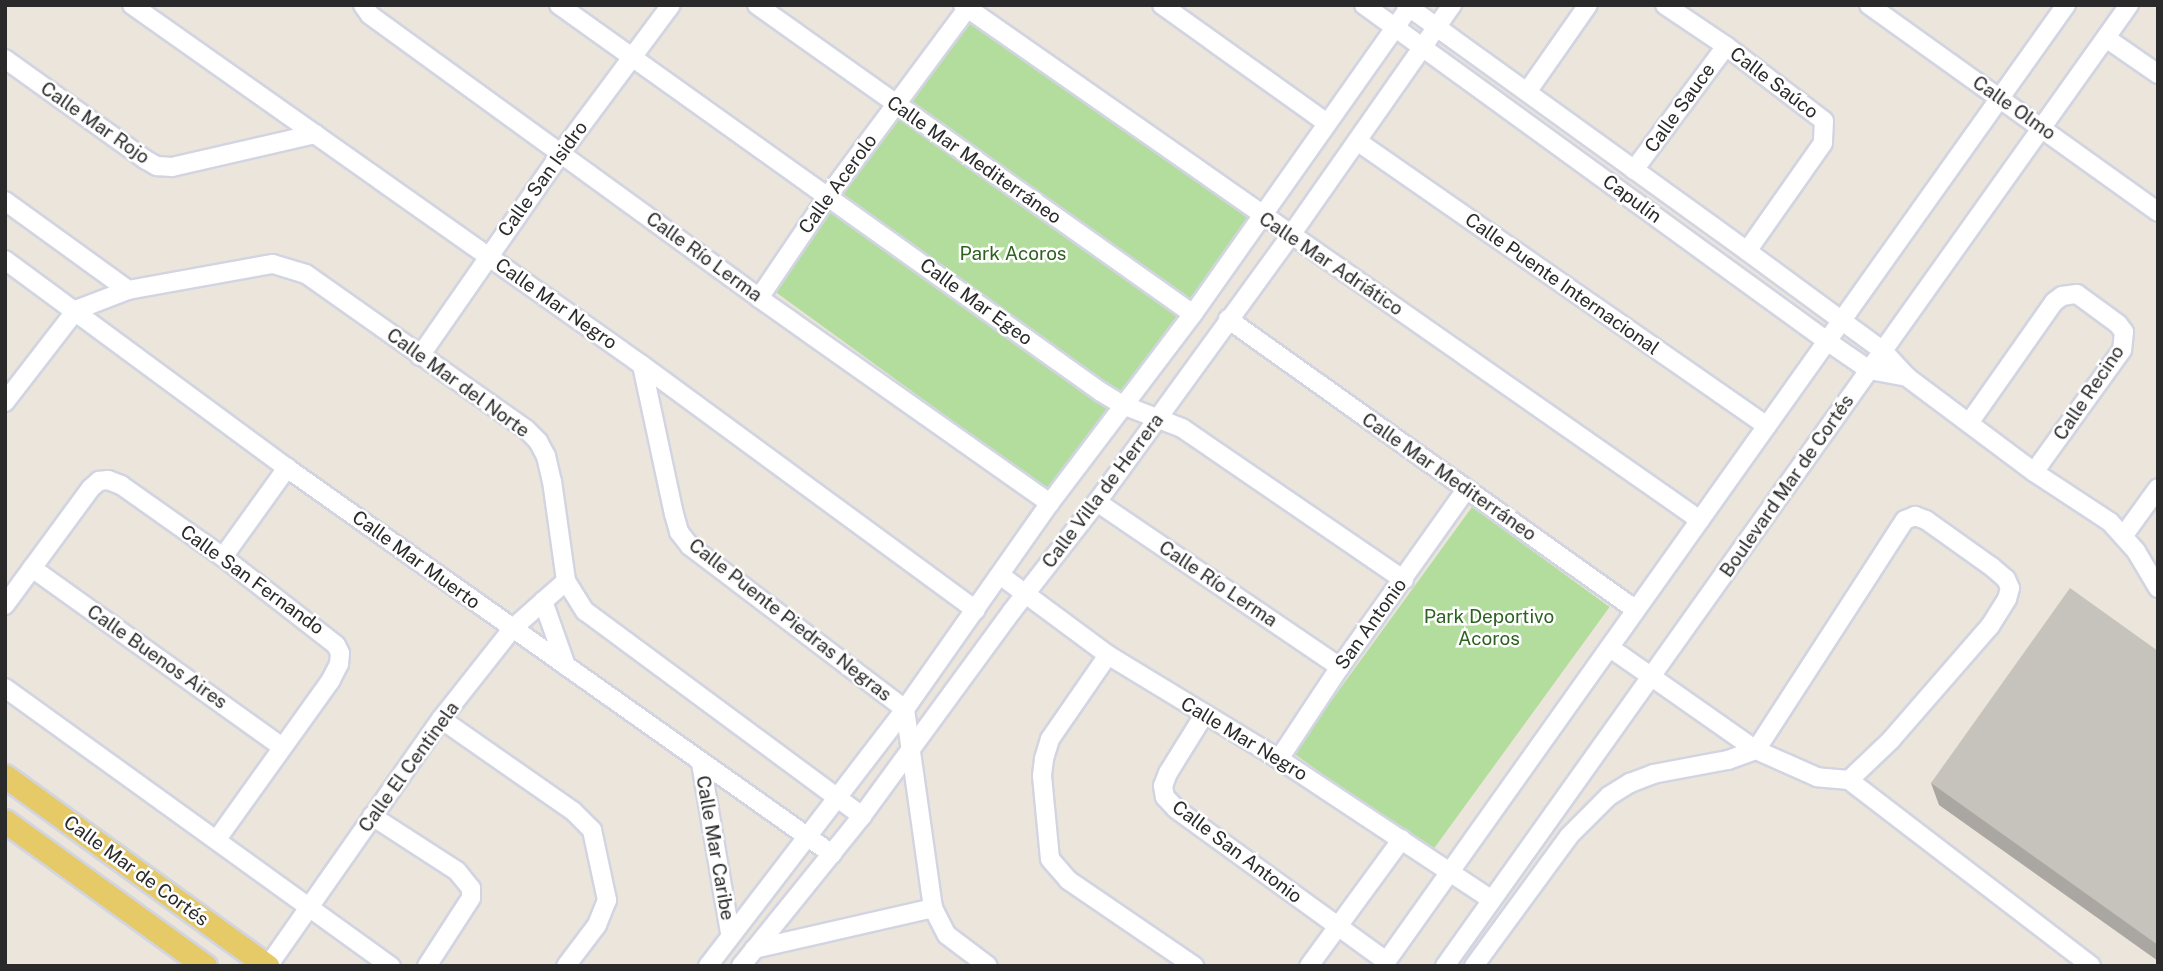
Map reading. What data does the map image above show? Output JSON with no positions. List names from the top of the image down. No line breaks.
{"streets":{"main road":["Calle Mar de Cortés"],"street":["Calle Saúco","Calle Sauce","Calle Olmo","Calle Mar Rojo","Calle Mar Mediterráneo","Calle San Isidro","Calle Acerolo","Capulín","Calle Río Lerma","Calle Mar Adriático","Calle Puente Internacional","Calle Mar Egeo","Calle Mar Negro","Calle Mar del Norte","Calle Recino","Boulevard Mar de Cortés","Calle Villa de Herrera","Calle Mar Muerto","Calle San Fernando","Calle Puente Piedras Negras","San Antonio","Calle Buenos Aires","Calle El Centinela","Calle Mar Caribe","Calle San Antonio"]},"crossings":[["Calle Saúco","Calle Sauce"],["Calle Saúco","Capulín"],["Calle Sauce","Capulín"],["Calle Olmo","Boulevard Mar de Cortés"],["Calle Mar Rojo","Calle Mar Negro"],["Calle Mar Mediterráneo","Calle Acerolo"],["Calle Mar Mediterráneo","Calle Villa de Herrera"],["Calle Mar Mediterráneo","San Antonio"],["Calle San Isidro","Calle Río Lerma"],["Calle San Isidro","Calle Mar Egeo"],["Calle San Isidro","Calle Mar Negro"],["Calle San Isidro","Calle Mar del Norte"],["Calle Acerolo","Calle Río Lerma"],["Calle Acerolo","Calle Mar Adriático"],["Calle Acerolo","Calle Mar Egeo"],["Capulín","Calle Recino"],["Capulín","Boulevard Mar de Cortés"],["Capulín","Calle Villa de Herrera"],["Calle Río Lerma","Calle Villa de Herrera"],["Calle Río Lerma","San Antonio"],["Calle Mar Adriático","Calle Villa de Herrera"],["Calle Puente Internacional","Calle Villa de Herrera"],["Calle Mar Egeo","Calle Villa de Herrera"],["Calle Mar Egeo","San Antonio"],["Calle Mar Negro","Boulevard Mar de Cortés"],["Calle Mar Negro","Calle Villa de Herrera"],["Calle Mar Negro","Calle Puente Piedras Negras"],["Calle Mar Negro","San Antonio"],["Calle Mar Negro","Calle San Antonio"],["Calle Mar del Norte","Calle Villa de Herrera"],["Calle Mar del Norte","Calle Mar Muerto"],["Calle Mar del Norte","Calle El Centinela"],["Calle Villa de Herrera","Calle Mar Muerto"],["Calle Villa de Herrera","Calle Puente Piedras Negras"],["Calle Villa de Herrera","Calle Mar Caribe"],["Calle Mar Muerto","Calle El Centinela"],["Calle Mar Muerto","Calle Mar Caribe"],["Calle San Fernando","Calle Buenos Aires"],["Calle El Centinela","Calle Mar de Cortés"]],"parks":["Park Acoros","Park Deportivo Acoros"]}
